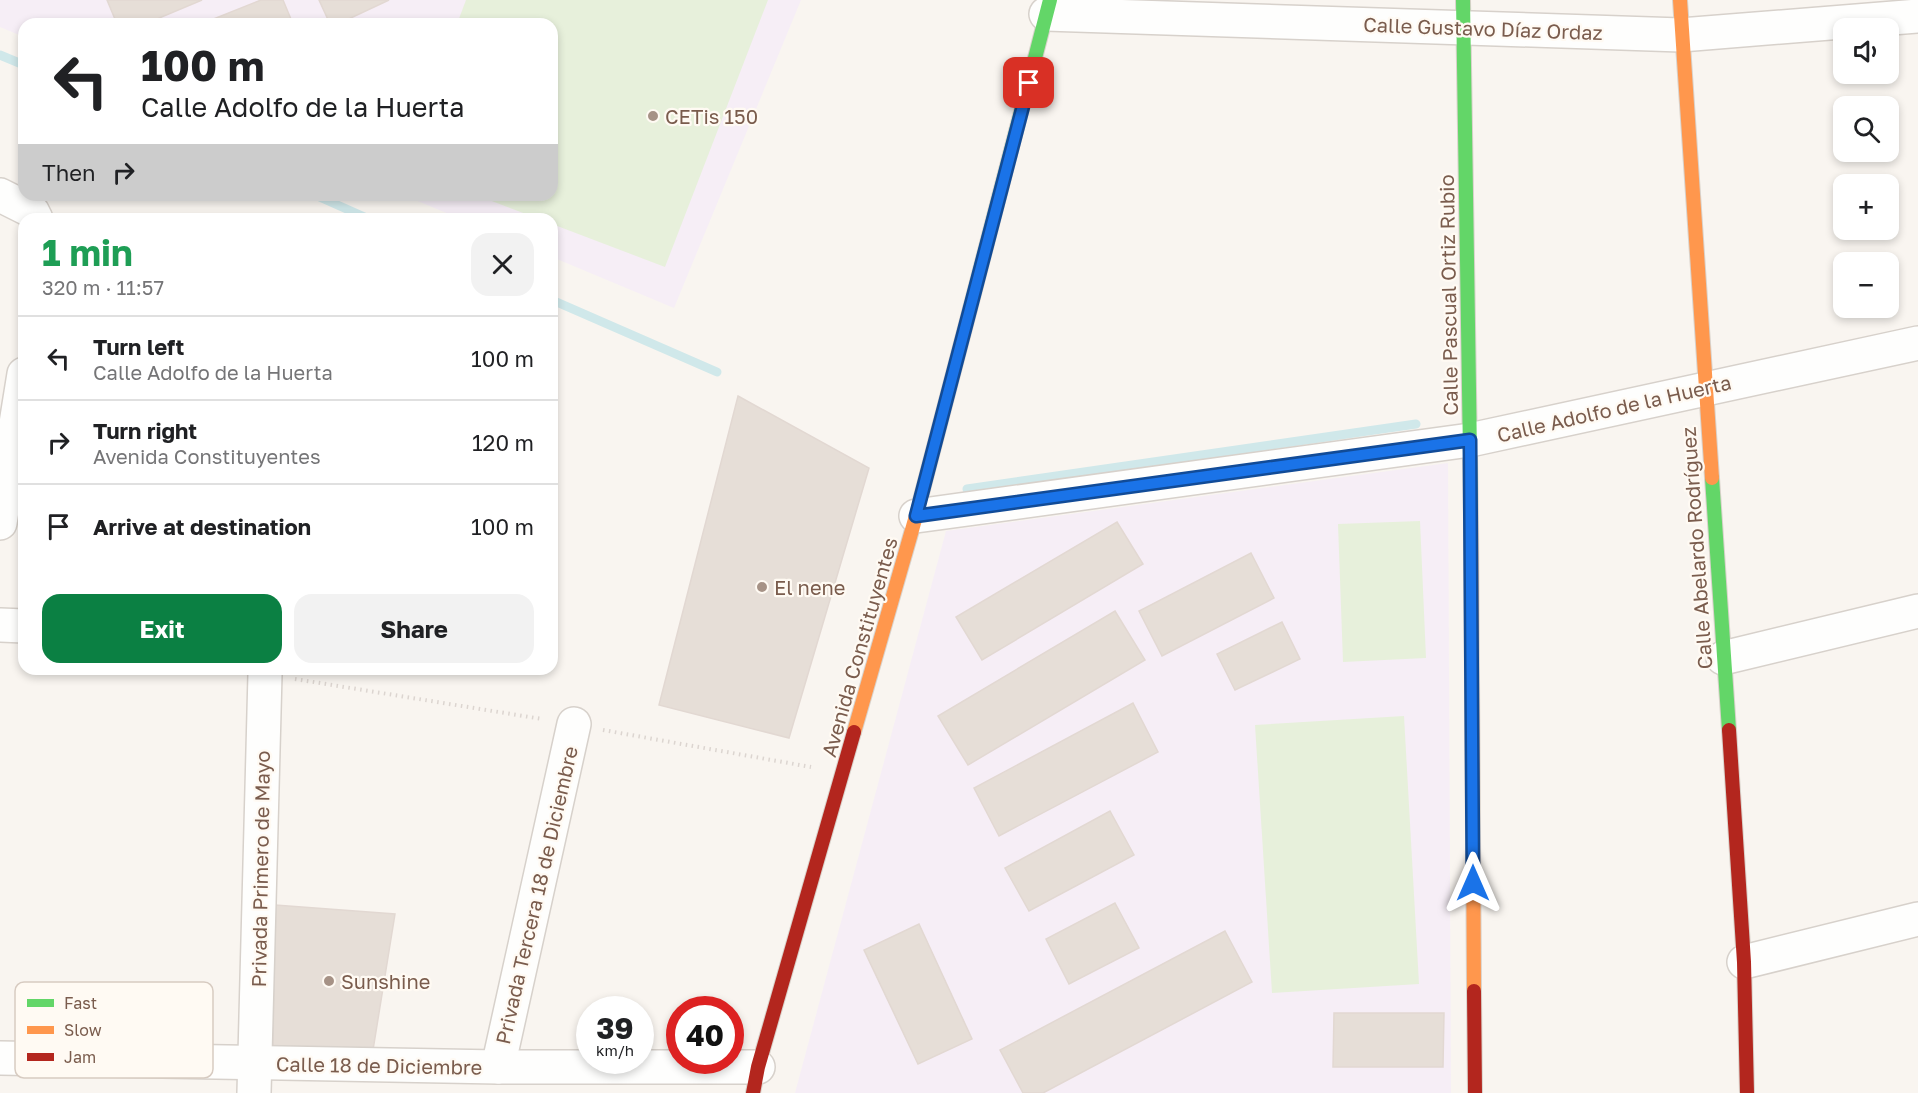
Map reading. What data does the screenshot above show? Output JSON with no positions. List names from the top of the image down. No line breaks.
{"streets":{"street":["Calle Gustavo Díaz Ordaz","Calle Pascual Ortiz Rubio","Calle Adolfo de la Huerta","Calle Abelardo Rodríguez","Avenida Constituyentes","Privada Primero de Mayo","Privada Tercera 18 de Diciembre","Calle 18 de Diciembre"]},"crossings":[["Calle Gustavo Díaz Ordaz","Calle Pascual Ortiz Rubio"],["Calle Gustavo Díaz Ordaz","Calle Abelardo Rodríguez"],["Calle Gustavo Díaz Ordaz","Avenida Constituyentes"],["Calle Pascual Ortiz Rubio","Calle Adolfo de la Huerta"],["Calle Adolfo de la Huerta","Calle Abelardo Rodríguez"],["Calle Adolfo de la Huerta","Avenida Constituyentes"],["Avenida Constituyentes","Calle 18 de Diciembre"],["Privada Primero de Mayo","Calle 18 de Diciembre"],["Privada Tercera 18 de Diciembre","Calle 18 de Diciembre"]],"places":["CETis 150","El nene","Sunshine"],"legend":["Fast","Slow","Jam"],"page":{"map_buttons":["+","−"],"turn":["100 m","Calle Adolfo de la Huerta"],"then":"Then","heading":["1 min","320 m · 11:57"],"list":[{"name":"Turn left","note":"Calle Adolfo de la Huerta","value":"100 m"},{"name":"Turn right","note":"Avenida Constituyentes","value":"120 m"},{"name":"Arrive at destination","value":"100 m"}],"buttons":["Exit","Share"],"speed":"39 km/h","limit":"40"}}
